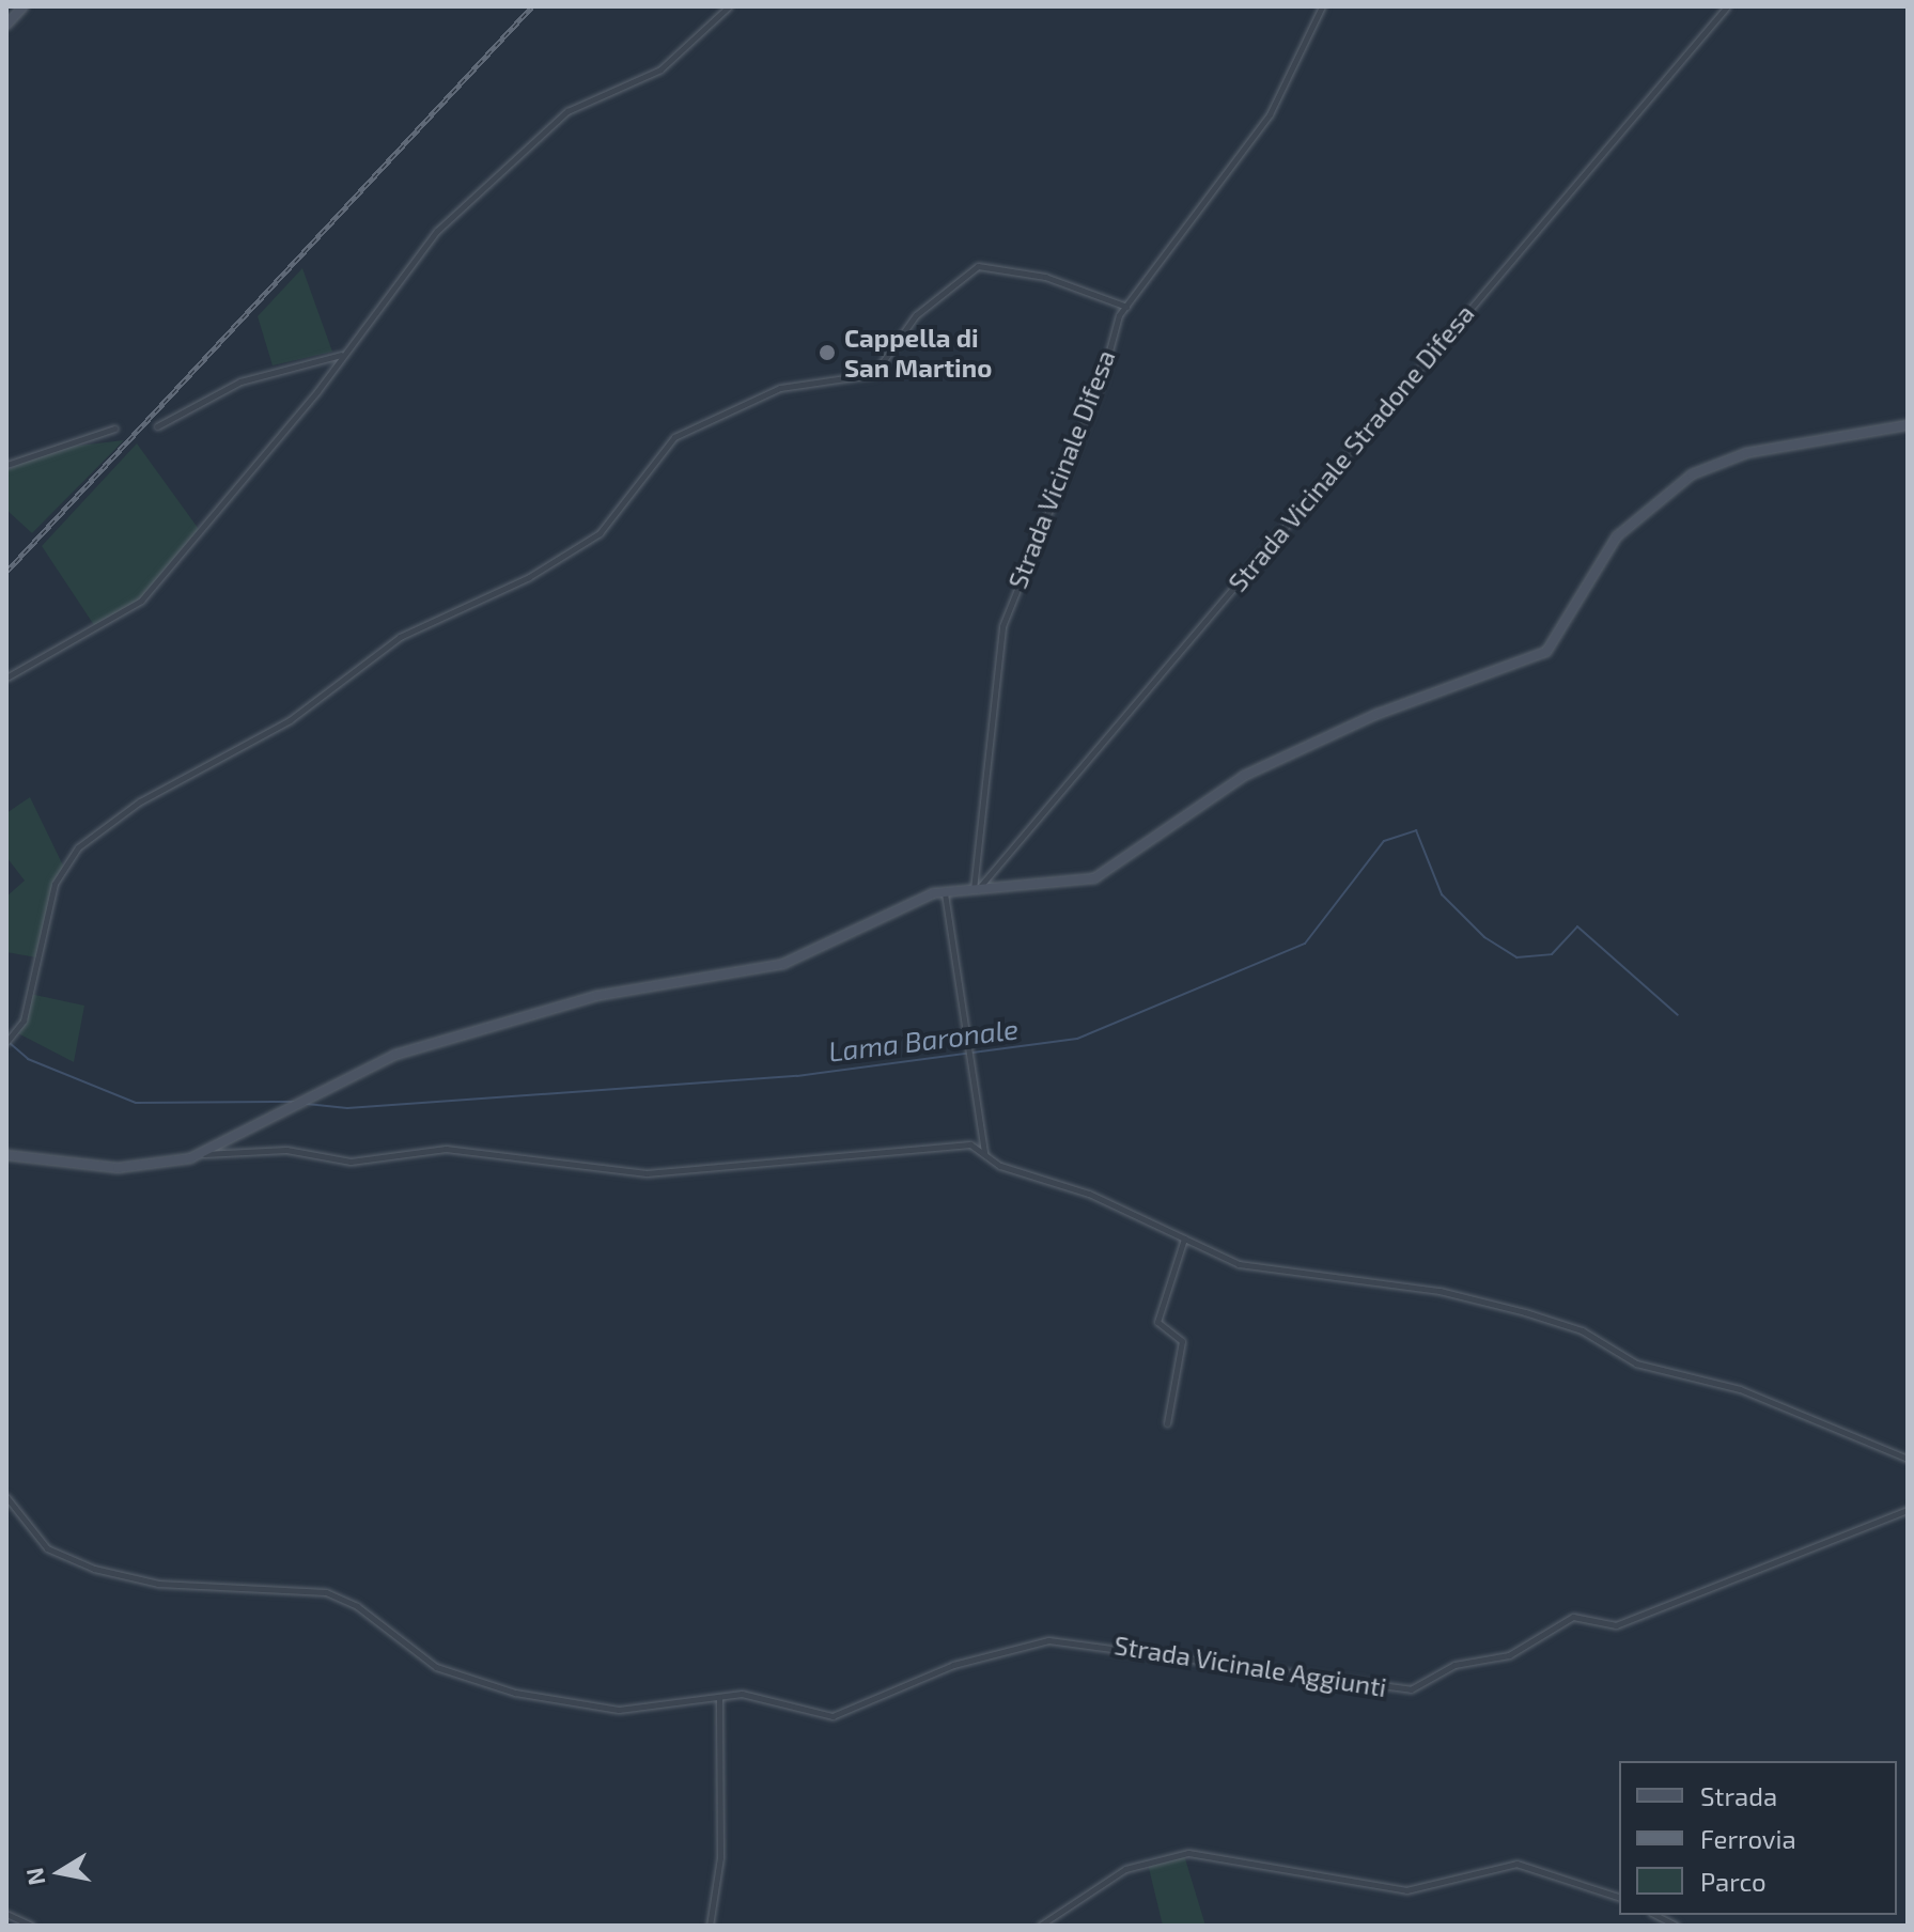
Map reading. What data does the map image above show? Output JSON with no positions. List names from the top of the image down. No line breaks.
{"streets":{"street":["Strada Vicinale Stradone Difesa","Strada Vicinale Difesa","Strada Vicinale Aggiunti"]},"crossings":[["Strada Vicinale Stradone Difesa","Strada Vicinale Difesa"]],"water":["Lama Baronale"],"places":["Cappella di San Martino"],"legend":["Strada","Ferrovia","Parco"],"north":"left"}
